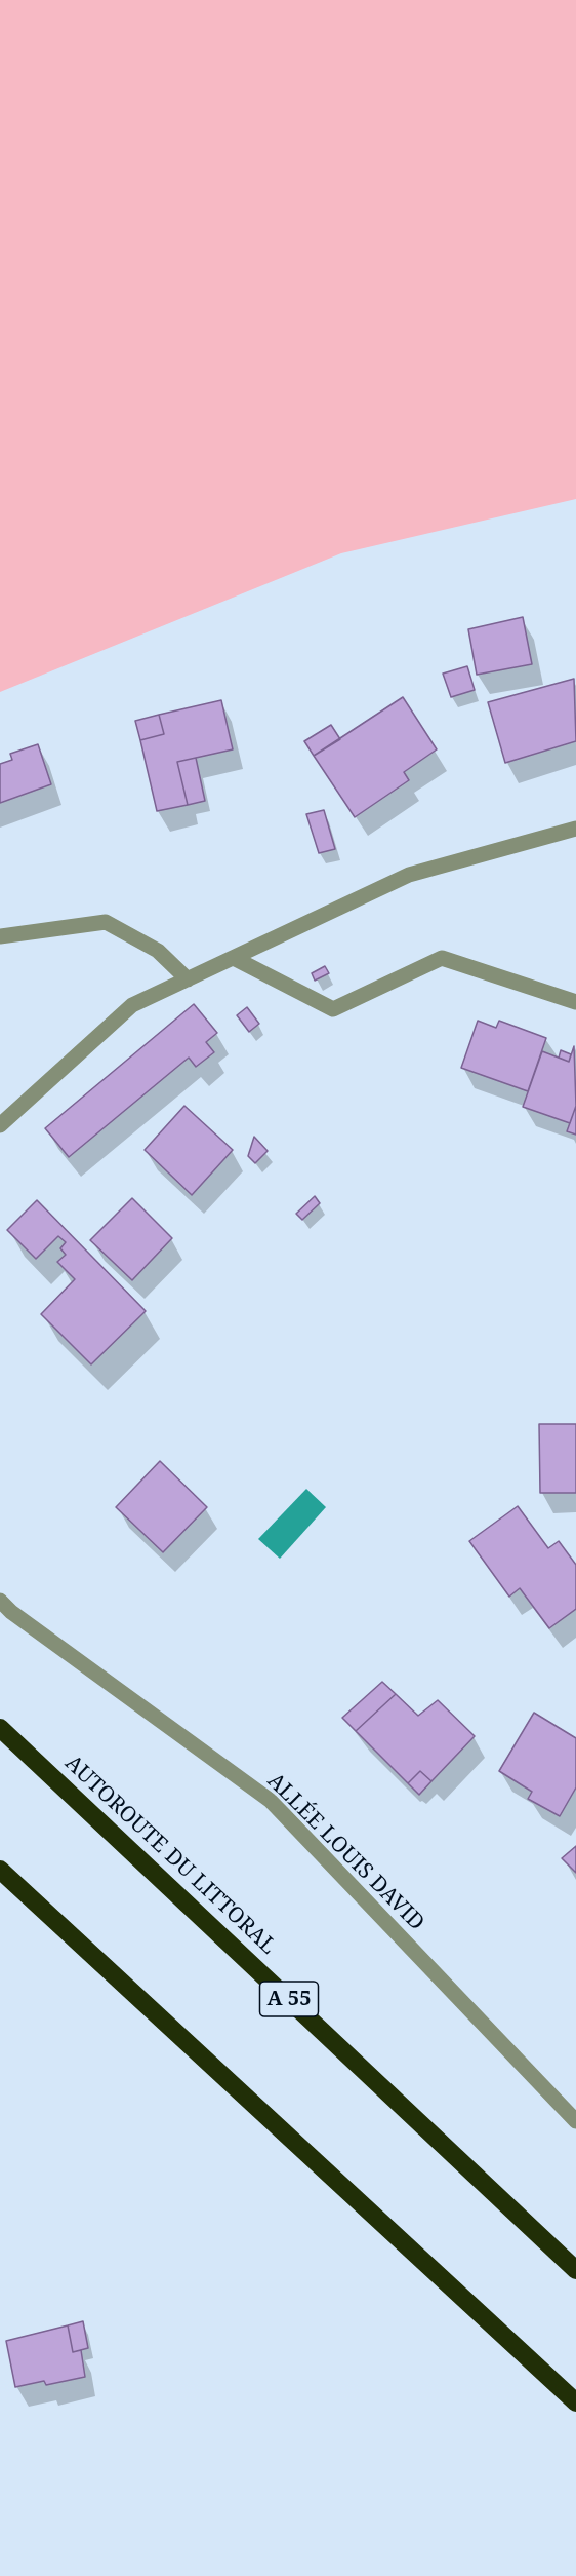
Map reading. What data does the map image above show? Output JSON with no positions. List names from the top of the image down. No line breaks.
{"streets":{"highway":["AUTOROUTE DU LITTORAL","A 55"],"street":["ALLÉE LOUIS DAVID"]}}
